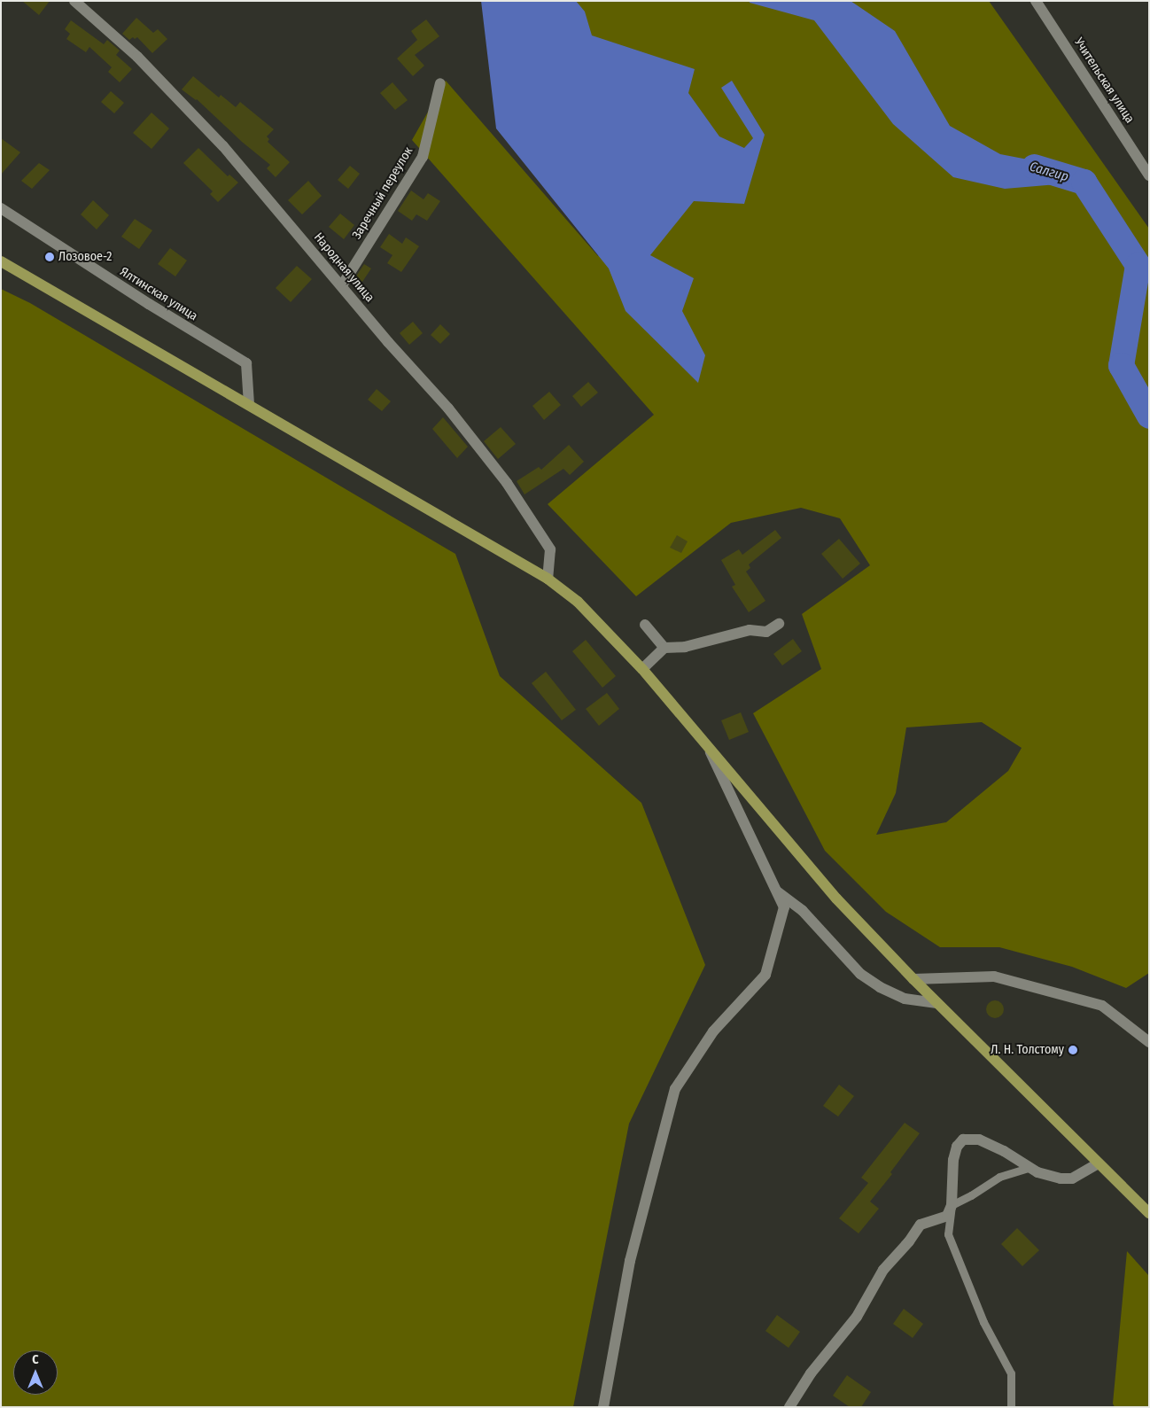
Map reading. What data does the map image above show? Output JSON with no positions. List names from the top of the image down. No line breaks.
{"streets":{"street":["Учительская улица","Заречный переулок","Народная улица","Ялтинская улица"]},"crossings":[["Заречный переулок","Народная улица"]],"water":["Салгир"],"places":["Лозовое-2","Л. Н. Толстому"],"north":"top"}
